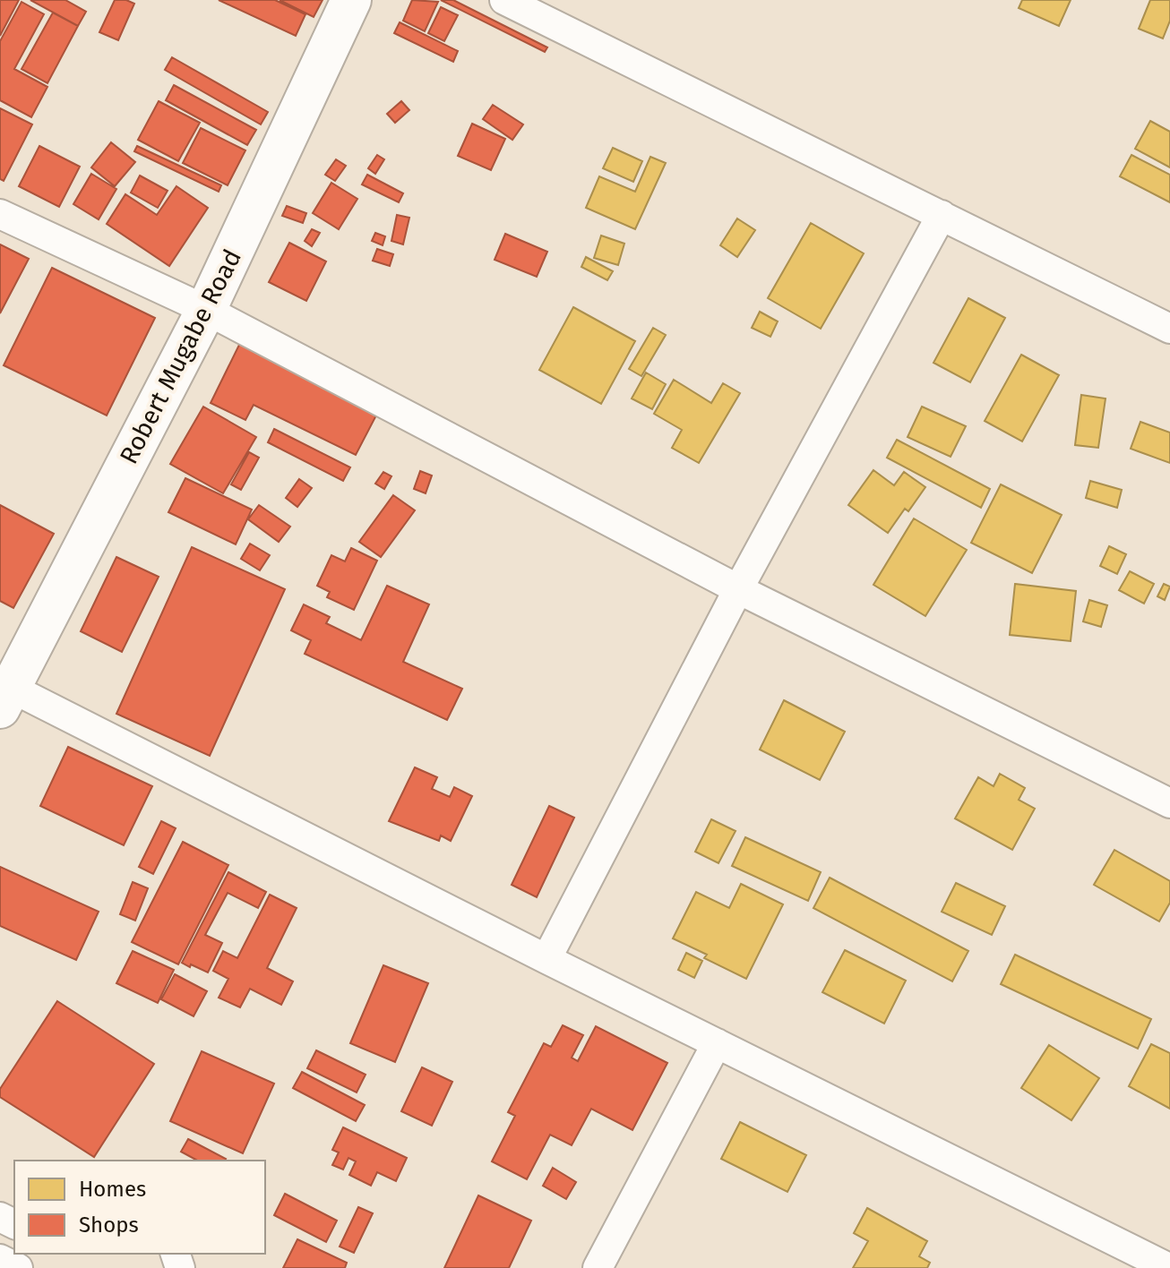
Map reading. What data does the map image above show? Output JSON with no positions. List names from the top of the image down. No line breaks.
{"streets":{"street":["Robert Mugabe Road"]},"legend":["Homes","Shops"]}
